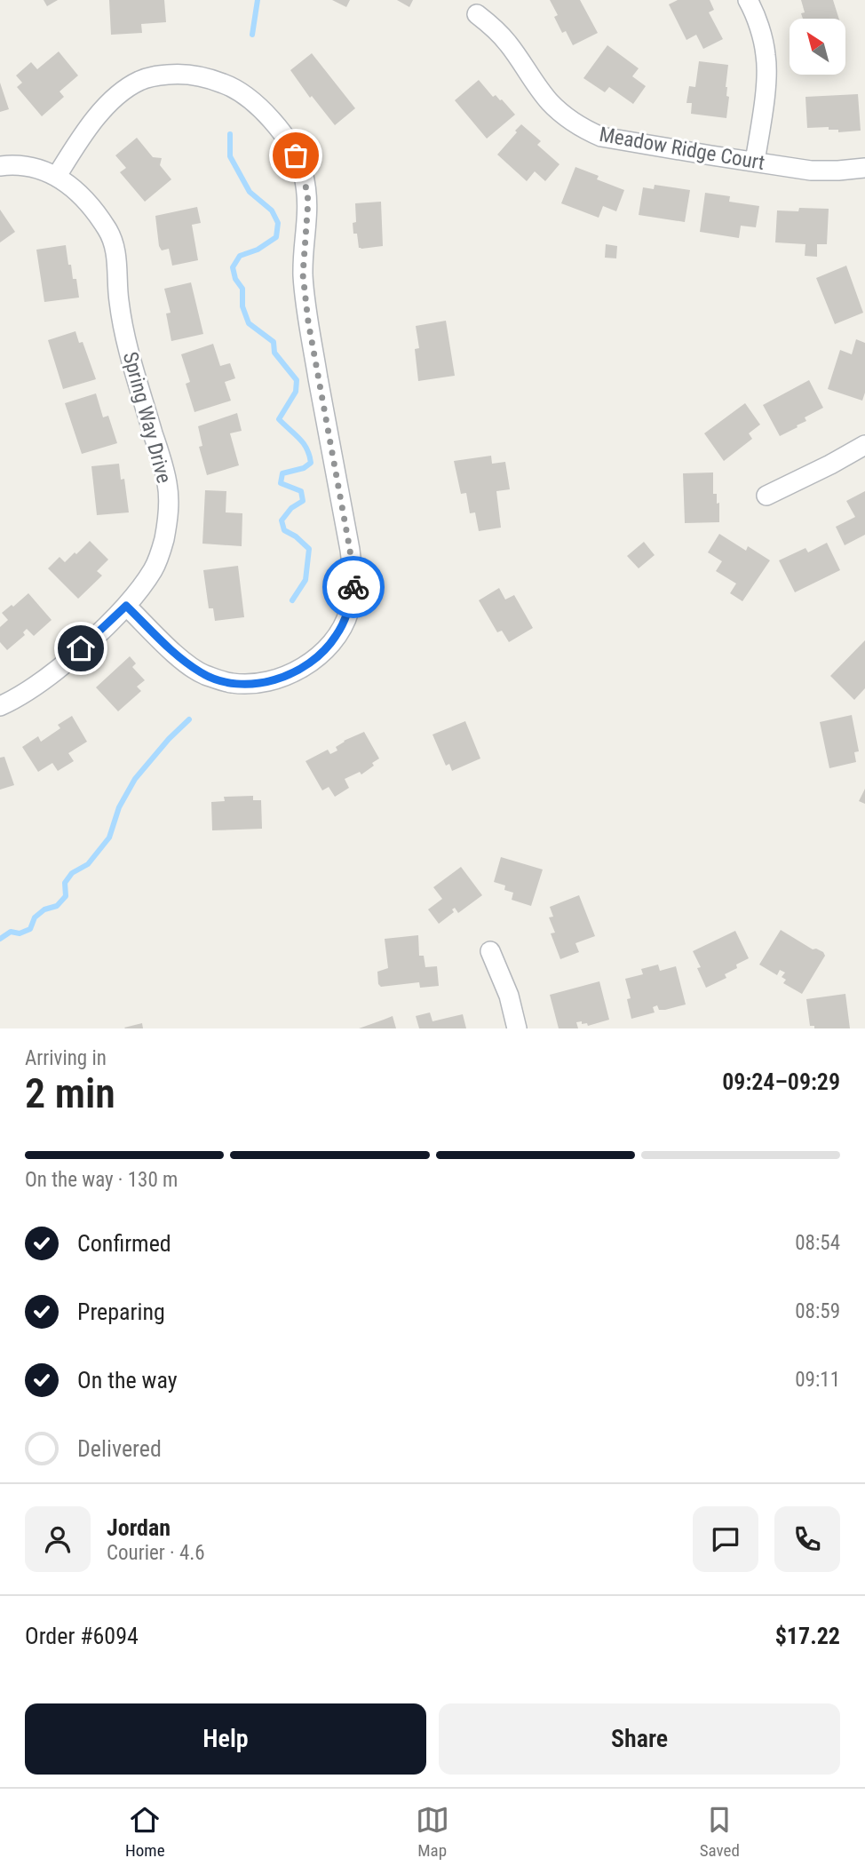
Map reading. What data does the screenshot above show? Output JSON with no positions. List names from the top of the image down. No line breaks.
{"streets":{"street":["Meadow Ridge Court","Spring Way Drive"]},"north":"top left","page":{"heading":["2 min","Arriving in","09:24–09:29"],"panel":["Jordan","Courier · 4.6","Order #6094","$17.22"],"bar":"On the way · 130 m","list":[["Confirmed","08:54"],["Preparing","08:59"],["On the way","09:11"],"Delivered"],"buttons":["Help","Share"],"tabs":["Home","Map","Saved"]}}
